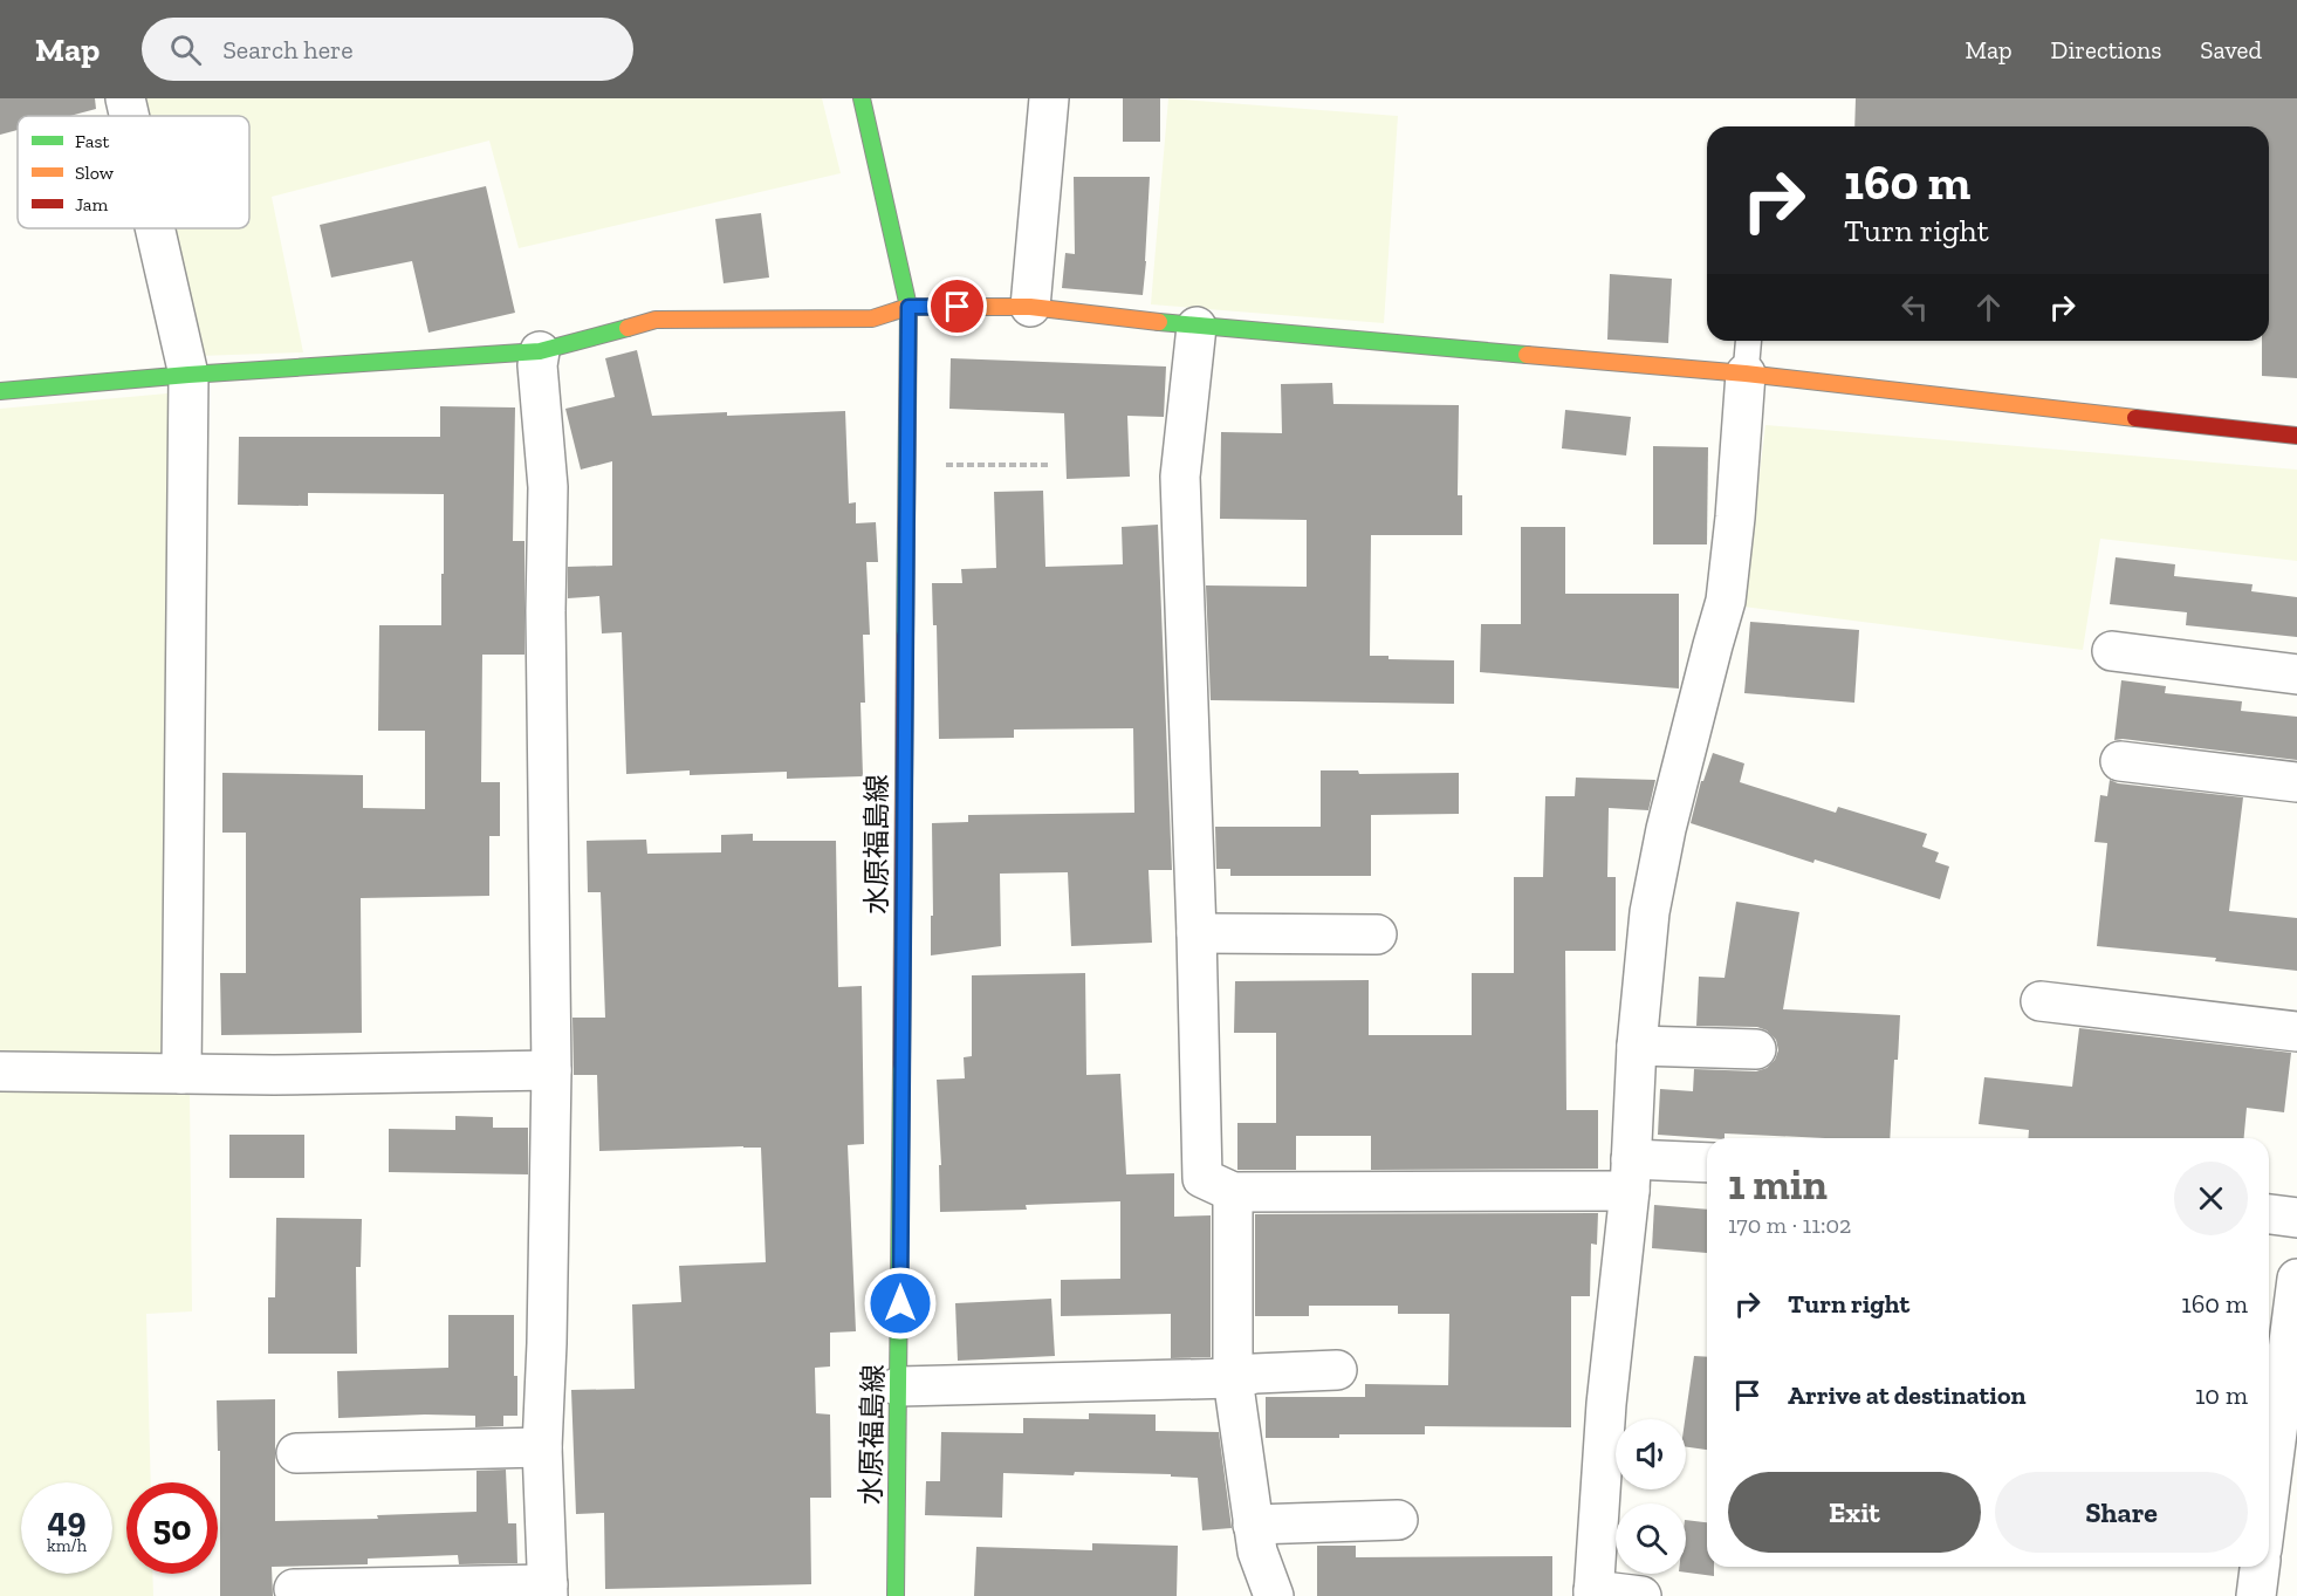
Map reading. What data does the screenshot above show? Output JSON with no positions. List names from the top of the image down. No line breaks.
{"streets":{"street":["水原福島線"]},"legend":["Fast","Slow","Jam"],"page":{"header":"Map","search":"Search here","nav":["Map","Directions","Saved"],"turn":["160 m","Turn right"],"heading":["1 min","170 m · 11:02"],"list":[{"name":"Turn right","value":"160 m"},{"name":"Arrive at destination","value":"10 m"}],"buttons":["Exit","Share"],"speed":"49 km/h","limit":"50"}}
